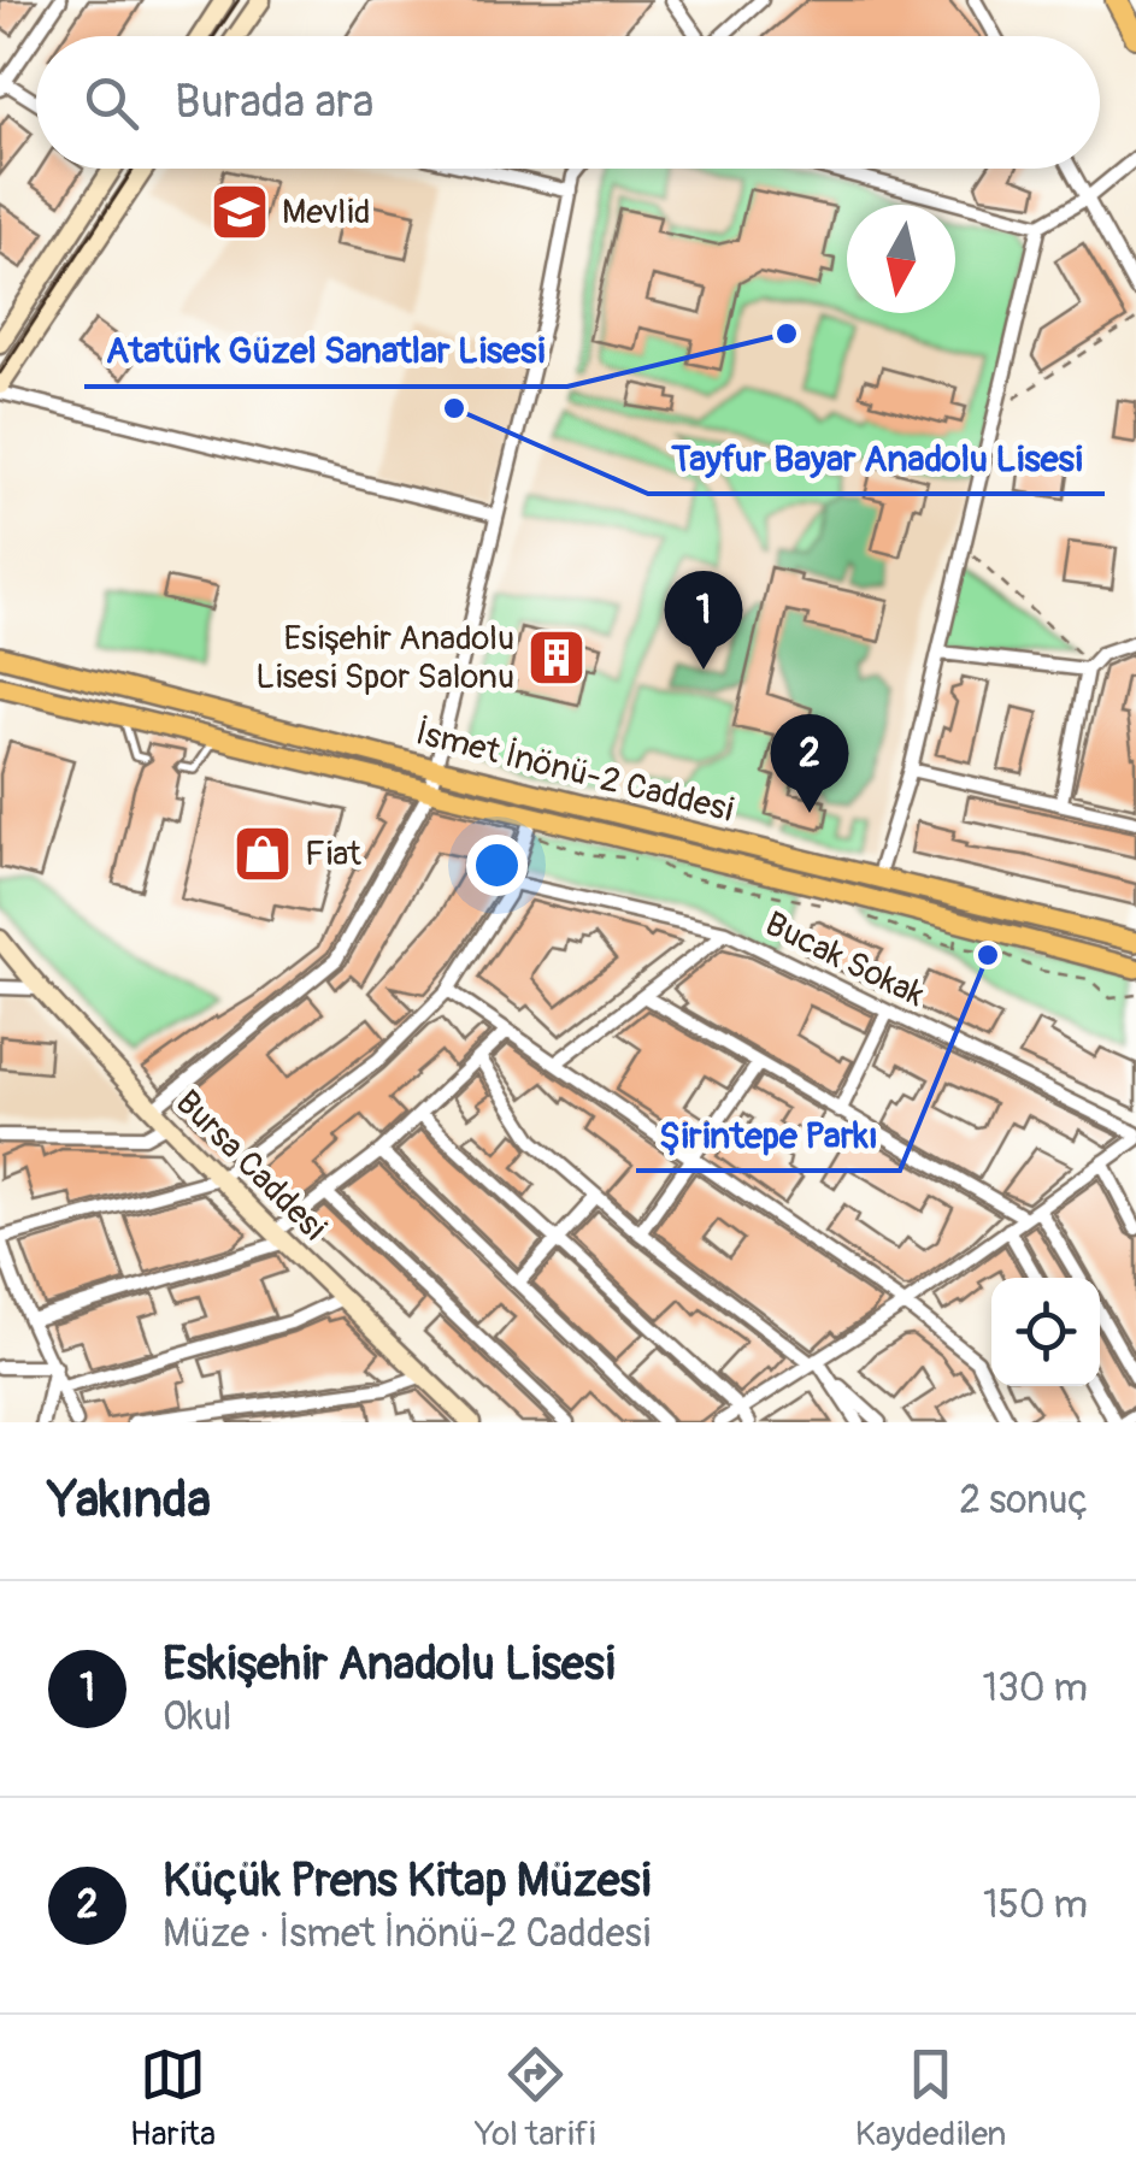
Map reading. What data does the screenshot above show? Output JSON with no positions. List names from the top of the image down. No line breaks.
{"streets":{"main road":["İsmet İnönü-2 Caddesi","Bursa Caddesi"],"street":["Bucak Sokak"]},"places":{"school or university":["Mevlid"],"other":["Atatürk Güzel Sanatlar Lisesi","Tayfur Bayar Anadolu Lisesi","Şirintepe Parkı"],"building":["Esişehir Anadolu Lisesi Spor Salonu"],"shop":["Fiat"]},"north":"bottom","page":{"search":"Burada ara","pins":["1","2"],"heading":["Yakında","2 sonuç"],"list":[{"mark":"1","name":"Eskişehir Anadolu Lisesi","note":"Okul","value":"130 m"},{"mark":"2","name":"Küçük Prens Kitap Müzesi","note":"Müze · İsmet İnönü-2 Caddesi","value":"150 m"}],"nav":["Harita","Yol tarifi","Kaydedilen"]}}
